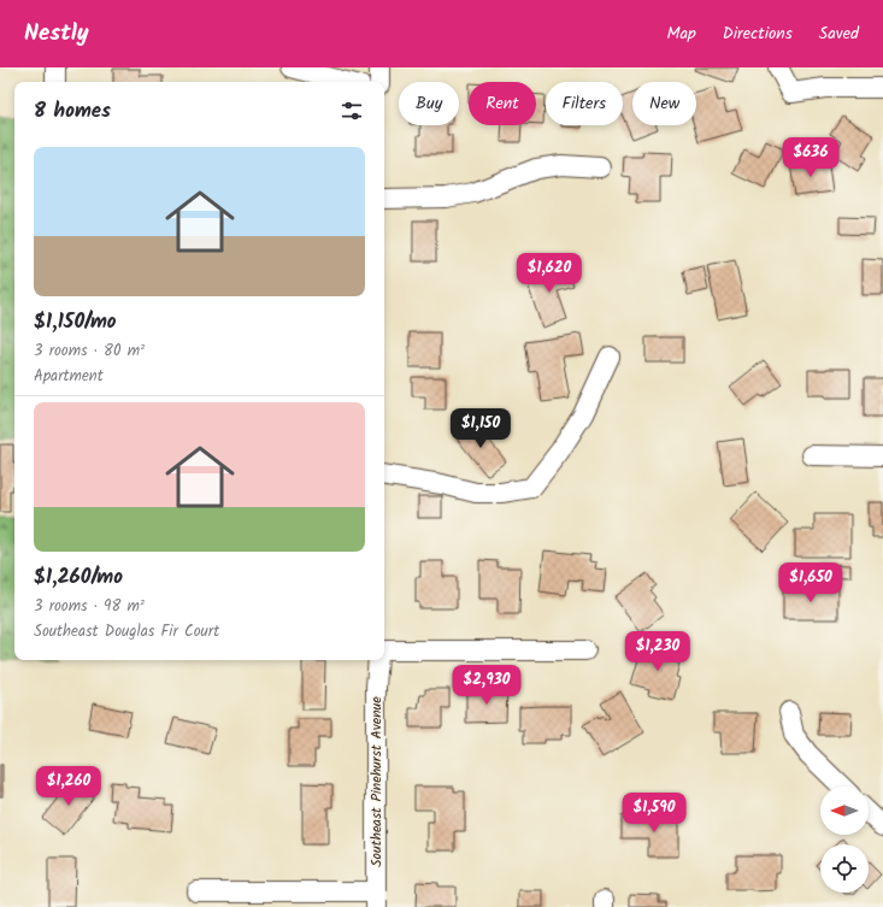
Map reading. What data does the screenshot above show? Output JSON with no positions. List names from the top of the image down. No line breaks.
{"streets":{"street":["Southeast Pinehurst Avenue"]},"north":"left","page":{"header":"Nestly","nav":["Map","Directions","Saved"],"chip":["Buy","Rent","Filters","New"],"heading":"8 homes","price":["$636","$1,620","$1,150","$1,650","$1,230","$2,930","$1,260","$1,590"],"list":[{"name":"$1,150/mo","note":"3 rooms · 80 m² · Apartment"},{"name":"$1,260/mo","note":"3 rooms · 98 m² · Southeast Douglas Fir Court"}]}}
